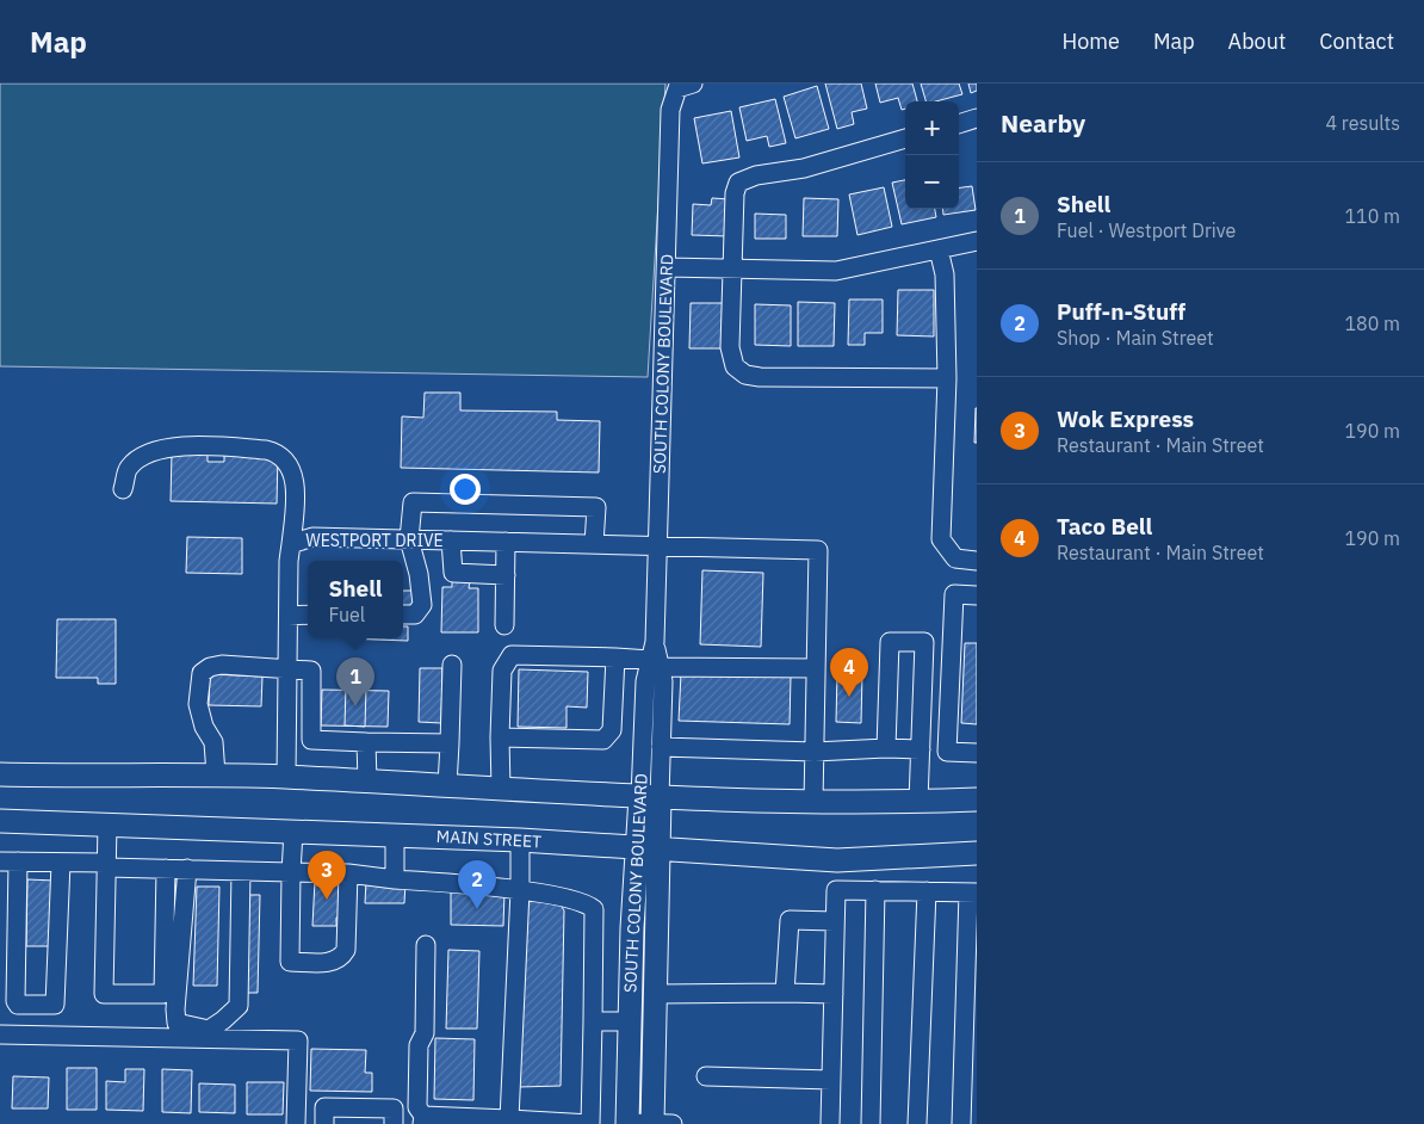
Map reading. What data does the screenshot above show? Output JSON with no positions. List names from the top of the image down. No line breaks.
{"streets":{"main road":["SOUTH COLONY BOULEVARD","MAIN STREET"],"street":["WESTPORT DRIVE"]},"crossings":[["SOUTH COLONY BOULEVARD","WESTPORT DRIVE"],["SOUTH COLONY BOULEVARD","MAIN STREET"]],"page":{"header":"Map","nav":["Home","Map","About","Contact"],"heading":["Nearby","4 results"],"map_buttons":["+","−"],"list":[{"mark":"1","name":"Shell","note":"Fuel · Westport Drive","value":"110 m"},{"mark":"2","name":"Puff-n-Stuff","note":"Shop · Main Street","value":"180 m"},{"mark":"3","name":"Wok Express","note":"Restaurant · Main Street","value":"190 m"},{"mark":"4","name":"Taco Bell","note":"Restaurant · Main Street","value":"190 m"}],"popup":["Shell","Fuel"],"pins":["4","1","3","2"]}}
